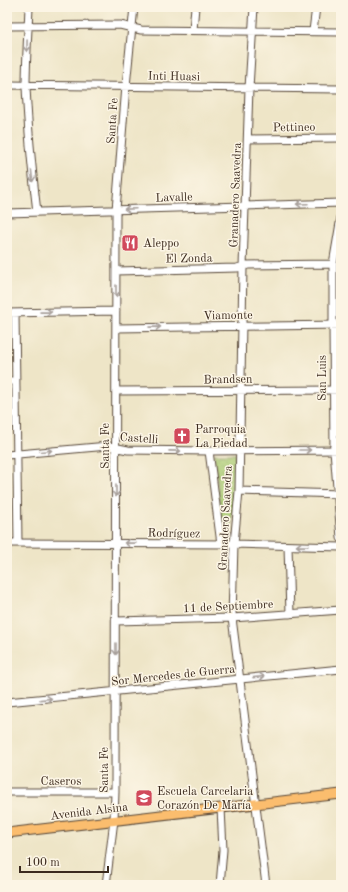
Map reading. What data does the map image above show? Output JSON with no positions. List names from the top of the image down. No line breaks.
{"streets":{"main road":["Avenida Alsina"],"street":["Inti Huasi","Santa Fe","Pettineo","Granadero Saavedra","Lavalle","El Zonda","Viamonte","San Luis","Brandsen","Castelli","Rodríguez","11 de Septiembre","Sor Mercedes de Guerra","Caseros"]},"crossings":[["Inti Huasi","Santa Fe"],["Inti Huasi","Granadero Saavedra"],["Santa Fe","Lavalle"],["Santa Fe","El Zonda"],["Santa Fe","Viamonte"],["Santa Fe","Brandsen"],["Santa Fe","Castelli"],["Santa Fe","Rodríguez"],["Santa Fe","11 de Septiembre"],["Santa Fe","Sor Mercedes de Guerra"],["Santa Fe","Caseros"],["Santa Fe","Avenida Alsina"],["Pettineo","Granadero Saavedra"],["Granadero Saavedra","Lavalle"],["Granadero Saavedra","El Zonda"],["Granadero Saavedra","Viamonte"],["Granadero Saavedra","Brandsen"],["Granadero Saavedra","Castelli"],["Granadero Saavedra","Rodríguez"],["Granadero Saavedra","11 de Septiembre"],["Granadero Saavedra","Sor Mercedes de Guerra"],["Granadero Saavedra","Avenida Alsina"],["El Zonda","San Luis"],["Viamonte","San Luis"],["San Luis","Brandsen"],["San Luis","Castelli"]],"one_way":["Lavalle","Viamonte","Sor Mercedes de Guerra"],"places":{"restaurant":["Aleppo"],"church":["Parroquia La Piedad"],"school or university":["Escuela Carcelaria Corazón De María"]},"scale_bar":"100 m"}
